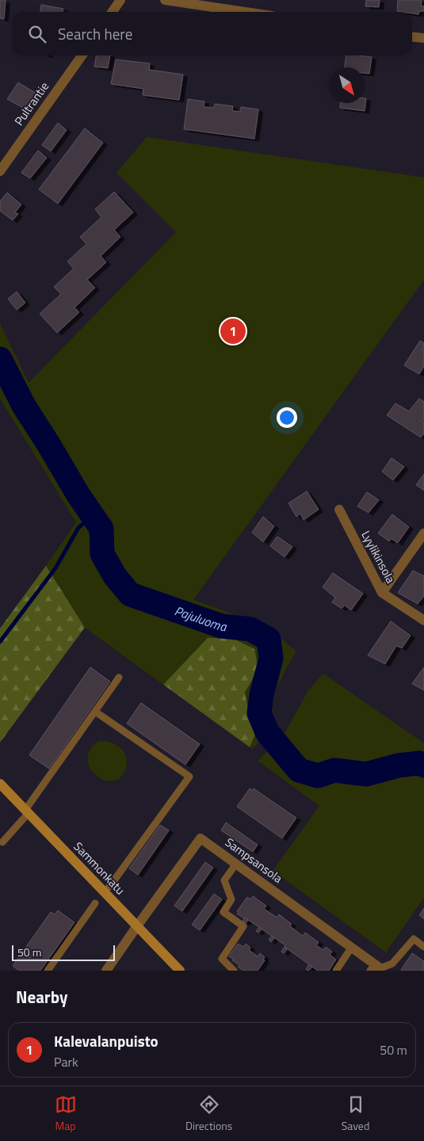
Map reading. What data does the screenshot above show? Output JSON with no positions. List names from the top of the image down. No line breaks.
{"streets":{"main road":["Sammonkatu"],"street":["Pultrantie","Lyylikinsola","Sampsansola"]},"crossings":[["Sampsansola","Sammonkatu"]],"water":["Pajuluoma"],"scale_bar":"50 m","north":"bottom right","page":{"search":"Search here","pins":"1","scale":"50 m","heading":"Nearby","list":[{"mark":"1","name":"Kalevalanpuisto","note":"Park","value":"50 m"}],"nav":["Map","Directions","Saved"]}}
